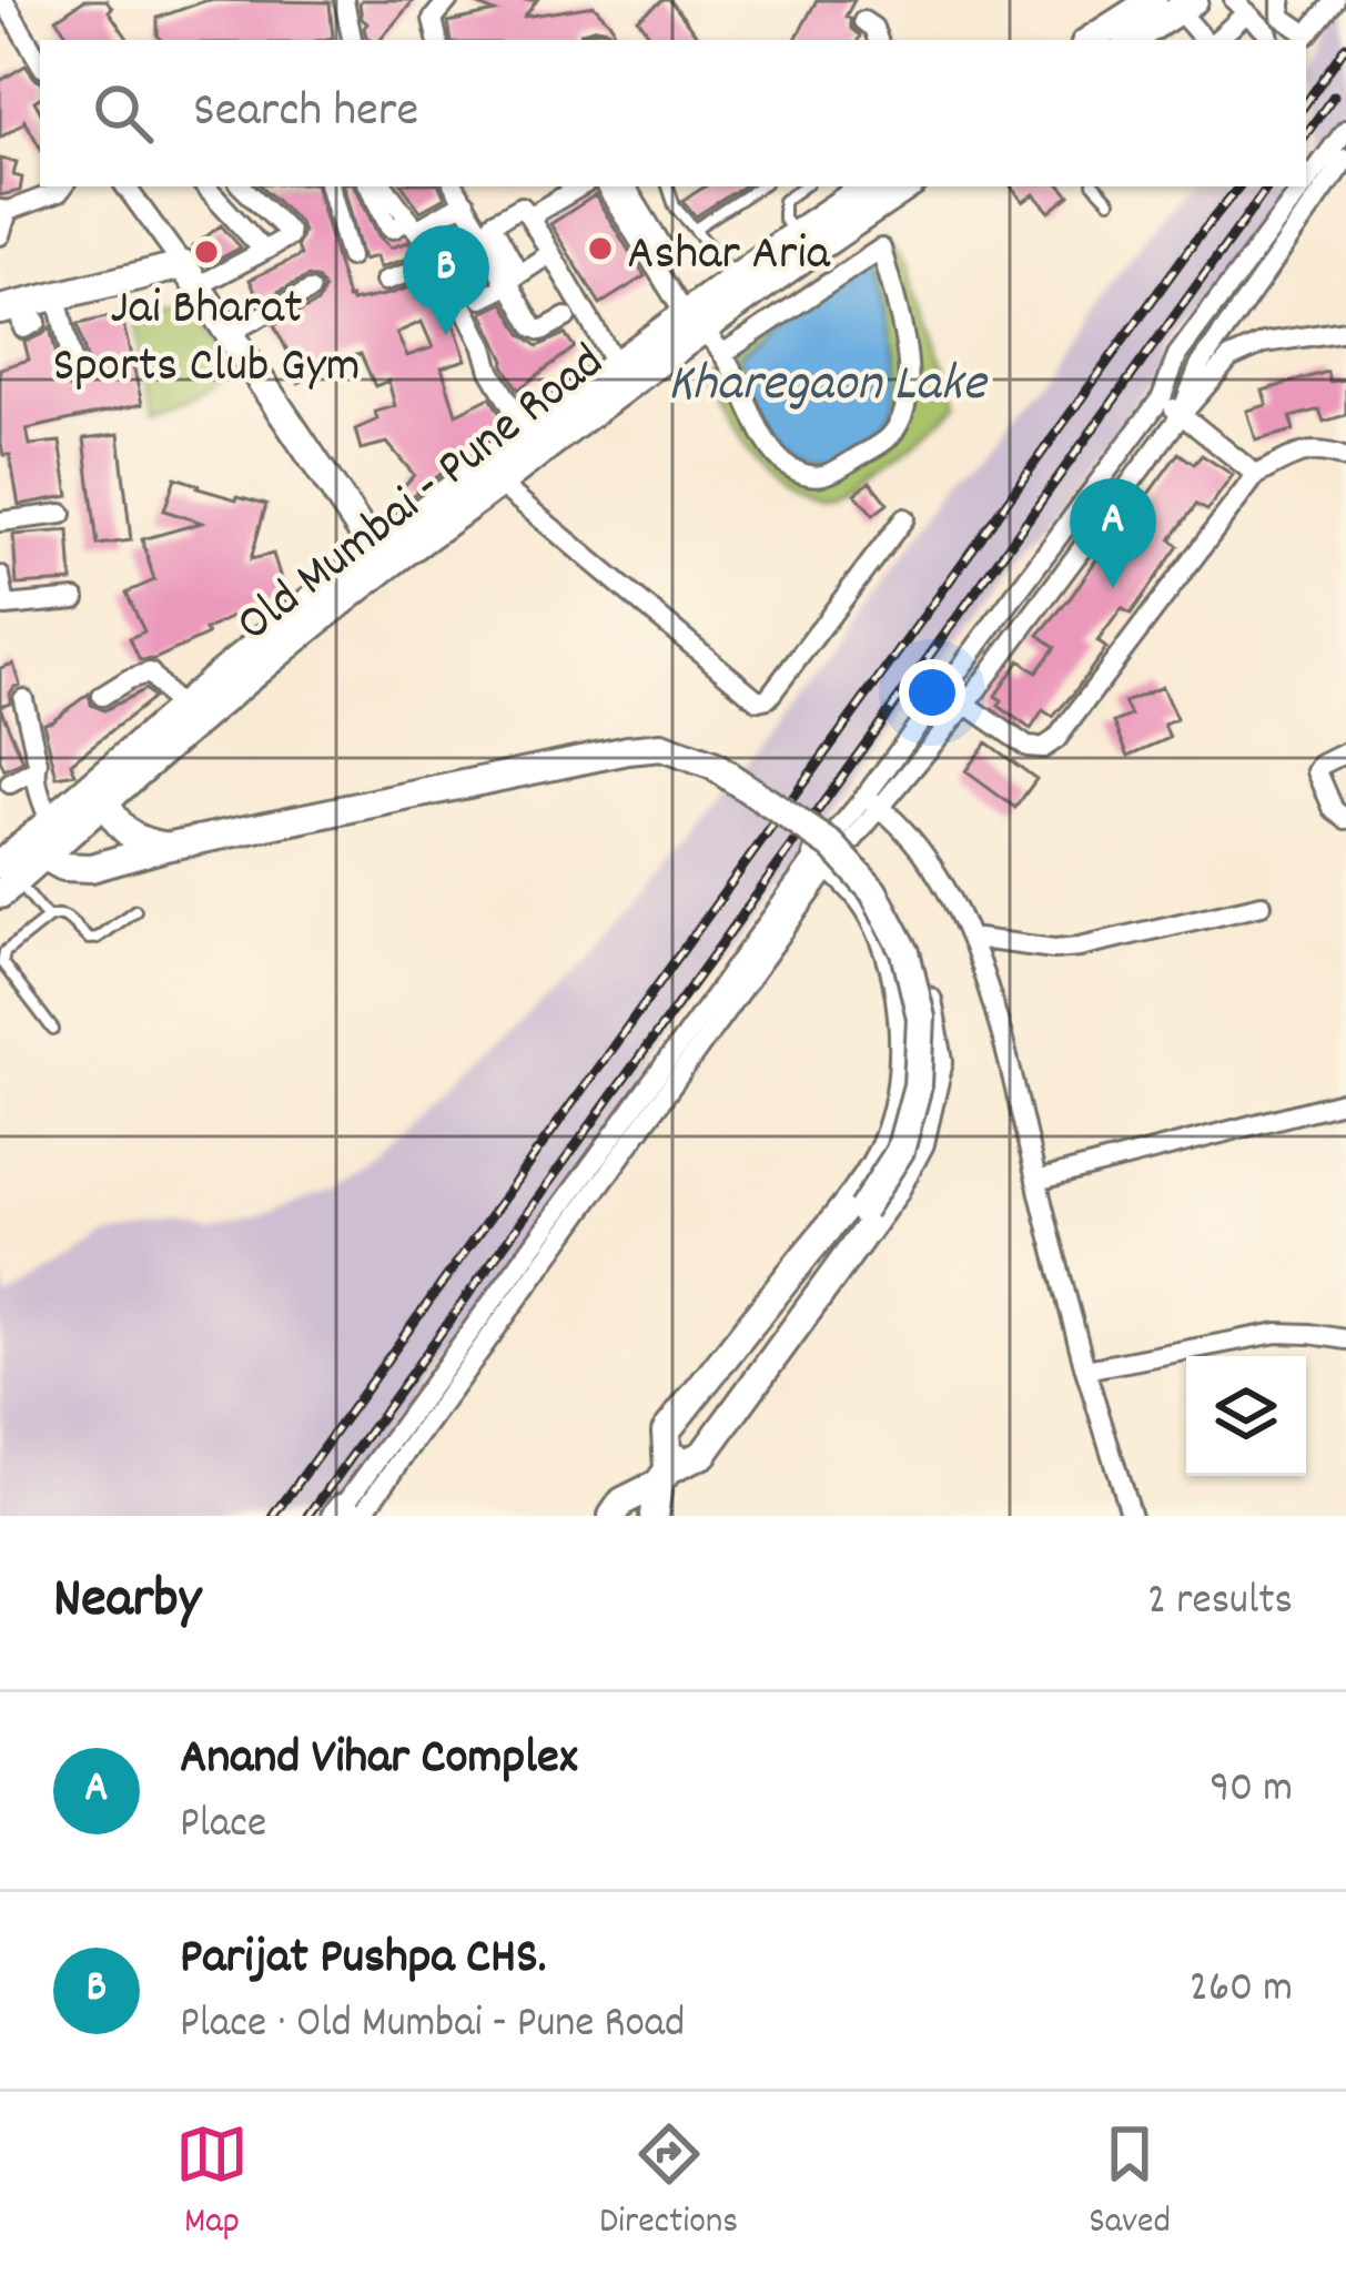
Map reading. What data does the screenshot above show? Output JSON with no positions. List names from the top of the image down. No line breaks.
{"streets":{"street":["Old Mumbai - Pune Road"]},"water":["Kharegaon Lake"],"places":["Ashar Aria","Jai Bharat Sports Club Gym"],"page":{"search":"Search here","pins":["B","A"],"heading":["Nearby","2 results"],"list":[{"mark":"A","name":"Anand Vihar Complex","note":"Place","value":"90 m"},{"mark":"B","name":"Parijat Pushpa CHS.","note":"Place · Old Mumbai - Pune Road","value":"260 m"}],"nav":["Map","Directions","Saved"]}}
